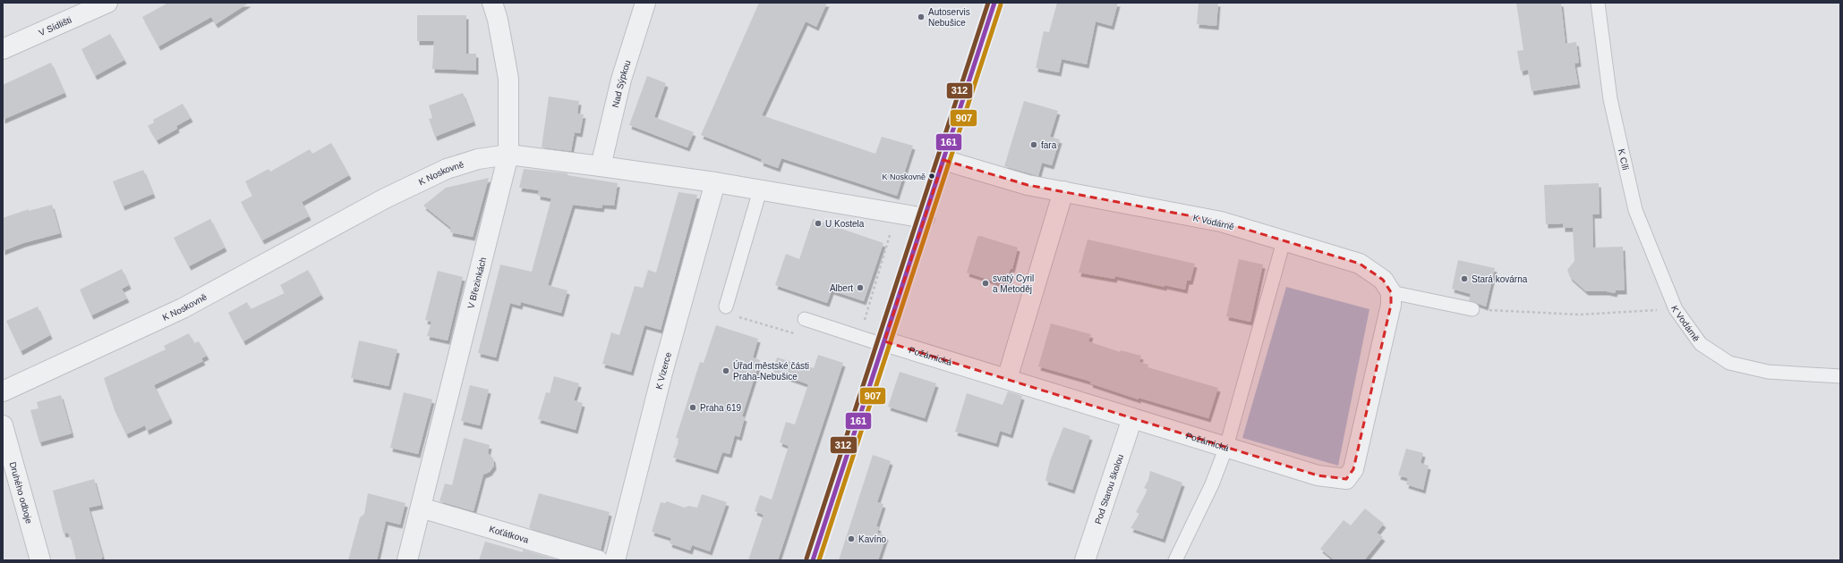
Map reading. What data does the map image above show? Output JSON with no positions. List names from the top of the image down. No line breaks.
{"streets":{"street":["V Sídlišti","Nad Sýpkou","K Noskovně","K Vodárně","V Březinkách","Požárnická","K Vizerce","Pod Starou školou","Druhého odboje","Koťátkova"],"lane":["K Cíli"]},"crossings":[["Nad Sýpkou","K Noskovně"],["K Cíli","K Vodárně"],["K Noskovně","V Březinkách"],["K Noskovně","K Vizerce"],["K Vodárně","Požárnická"],["V Březinkách","Koťátkova"],["Požárnická","Pod Starou školou"]],"places":["Autoservis Nebušice","fara","K Noskovně","U Kostela","Stará kovárna","svatý Cyril a Metoděj","Albert","Úřad městské části Praha-Nebušice","Praha 619","Kavíno"],"lines":["transit line 161","transit line 312","transit line 907"]}
